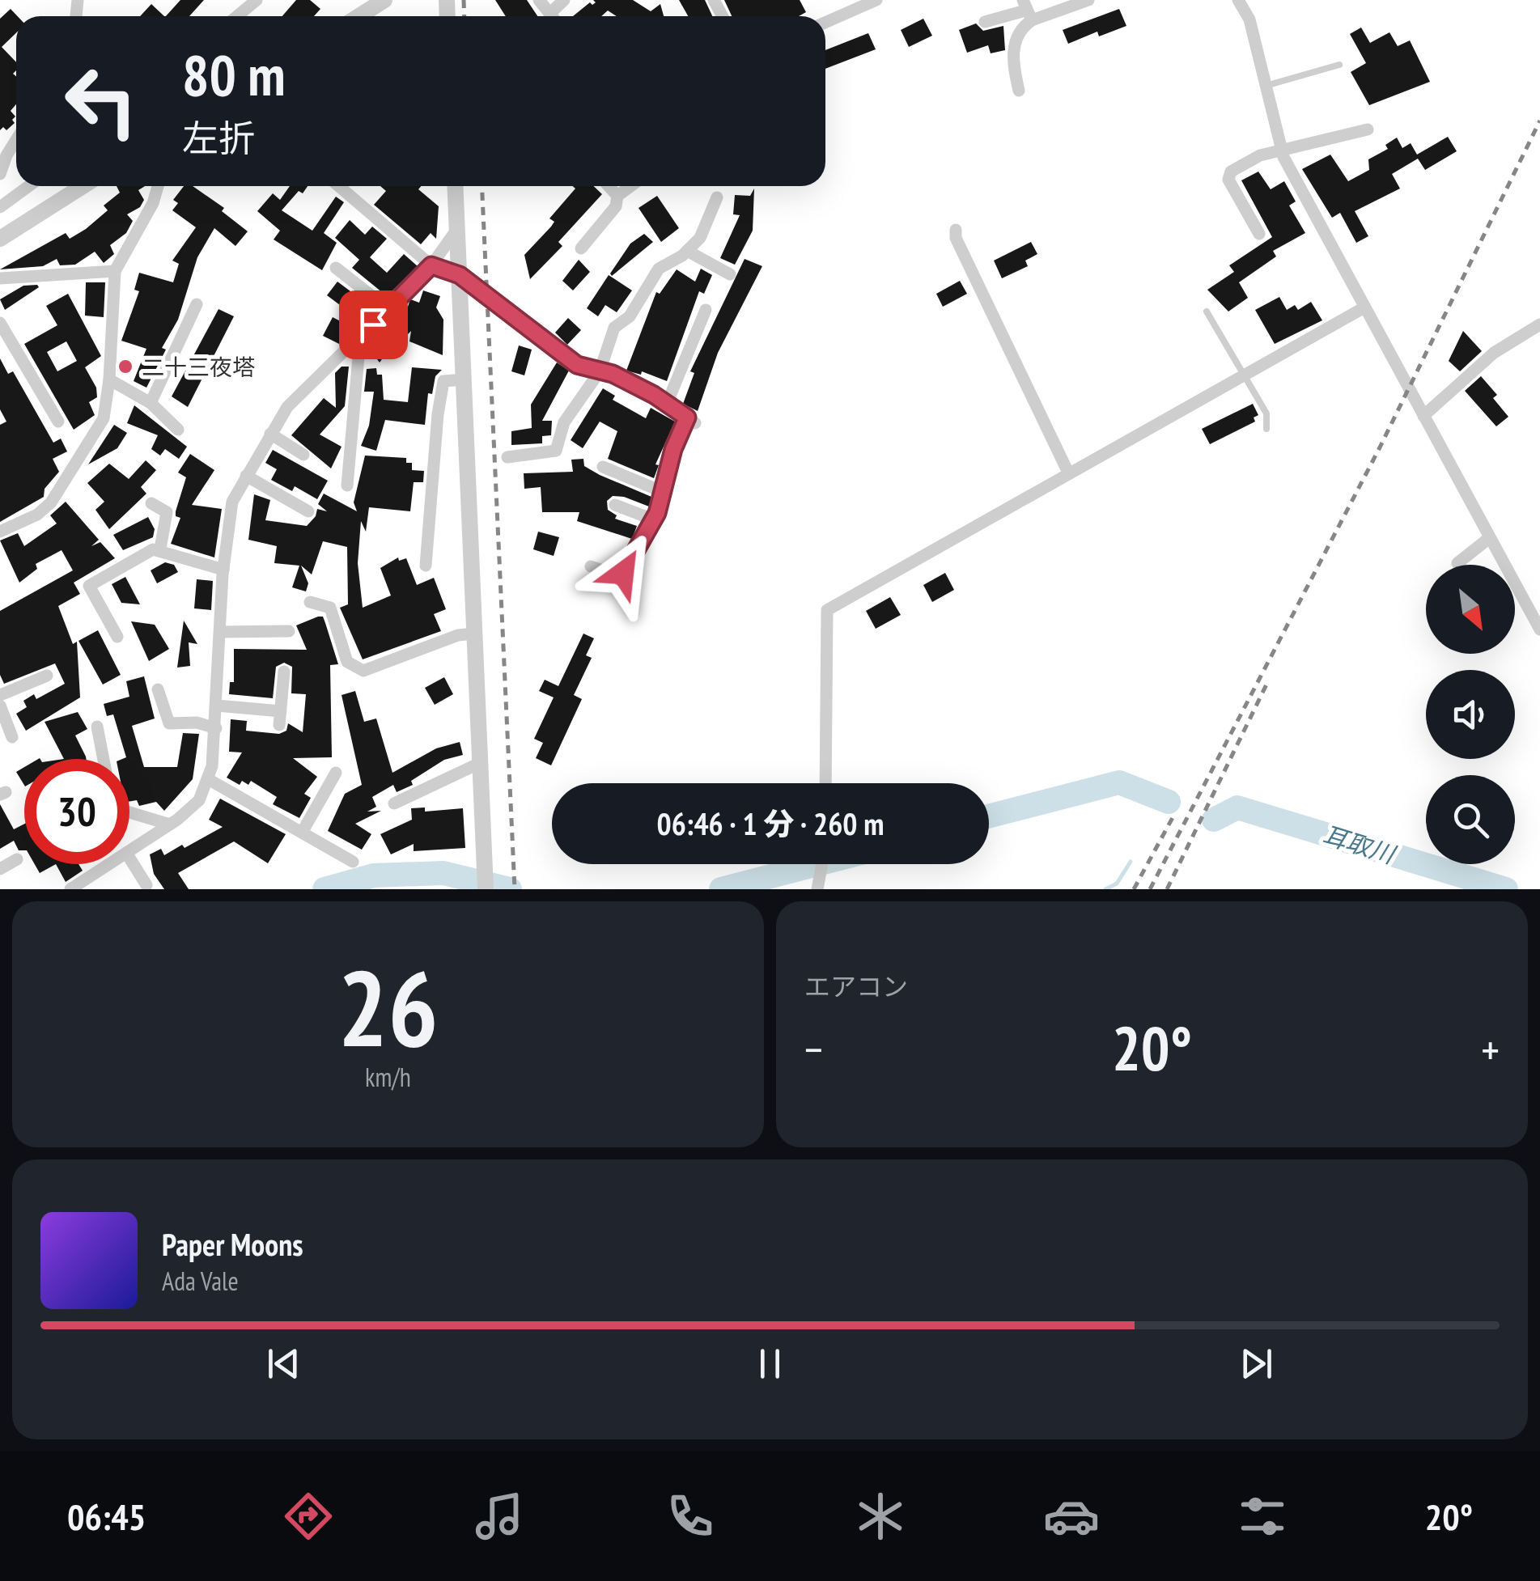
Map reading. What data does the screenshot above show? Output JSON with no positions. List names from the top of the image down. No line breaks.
{"water":["耳取川"],"places":["二十三夜塔"],"north":"bottom right","page":{"turn":["80 m","左折"],"limit":"30","trip":"06:46 · 1 分 · 260 m","tile":[["26","km/h"],"エアコン"],"heat":["−","20°","+"],"song":["Paper Moons","Ada Vale"],"tabs":["06:45","20°"]}}
